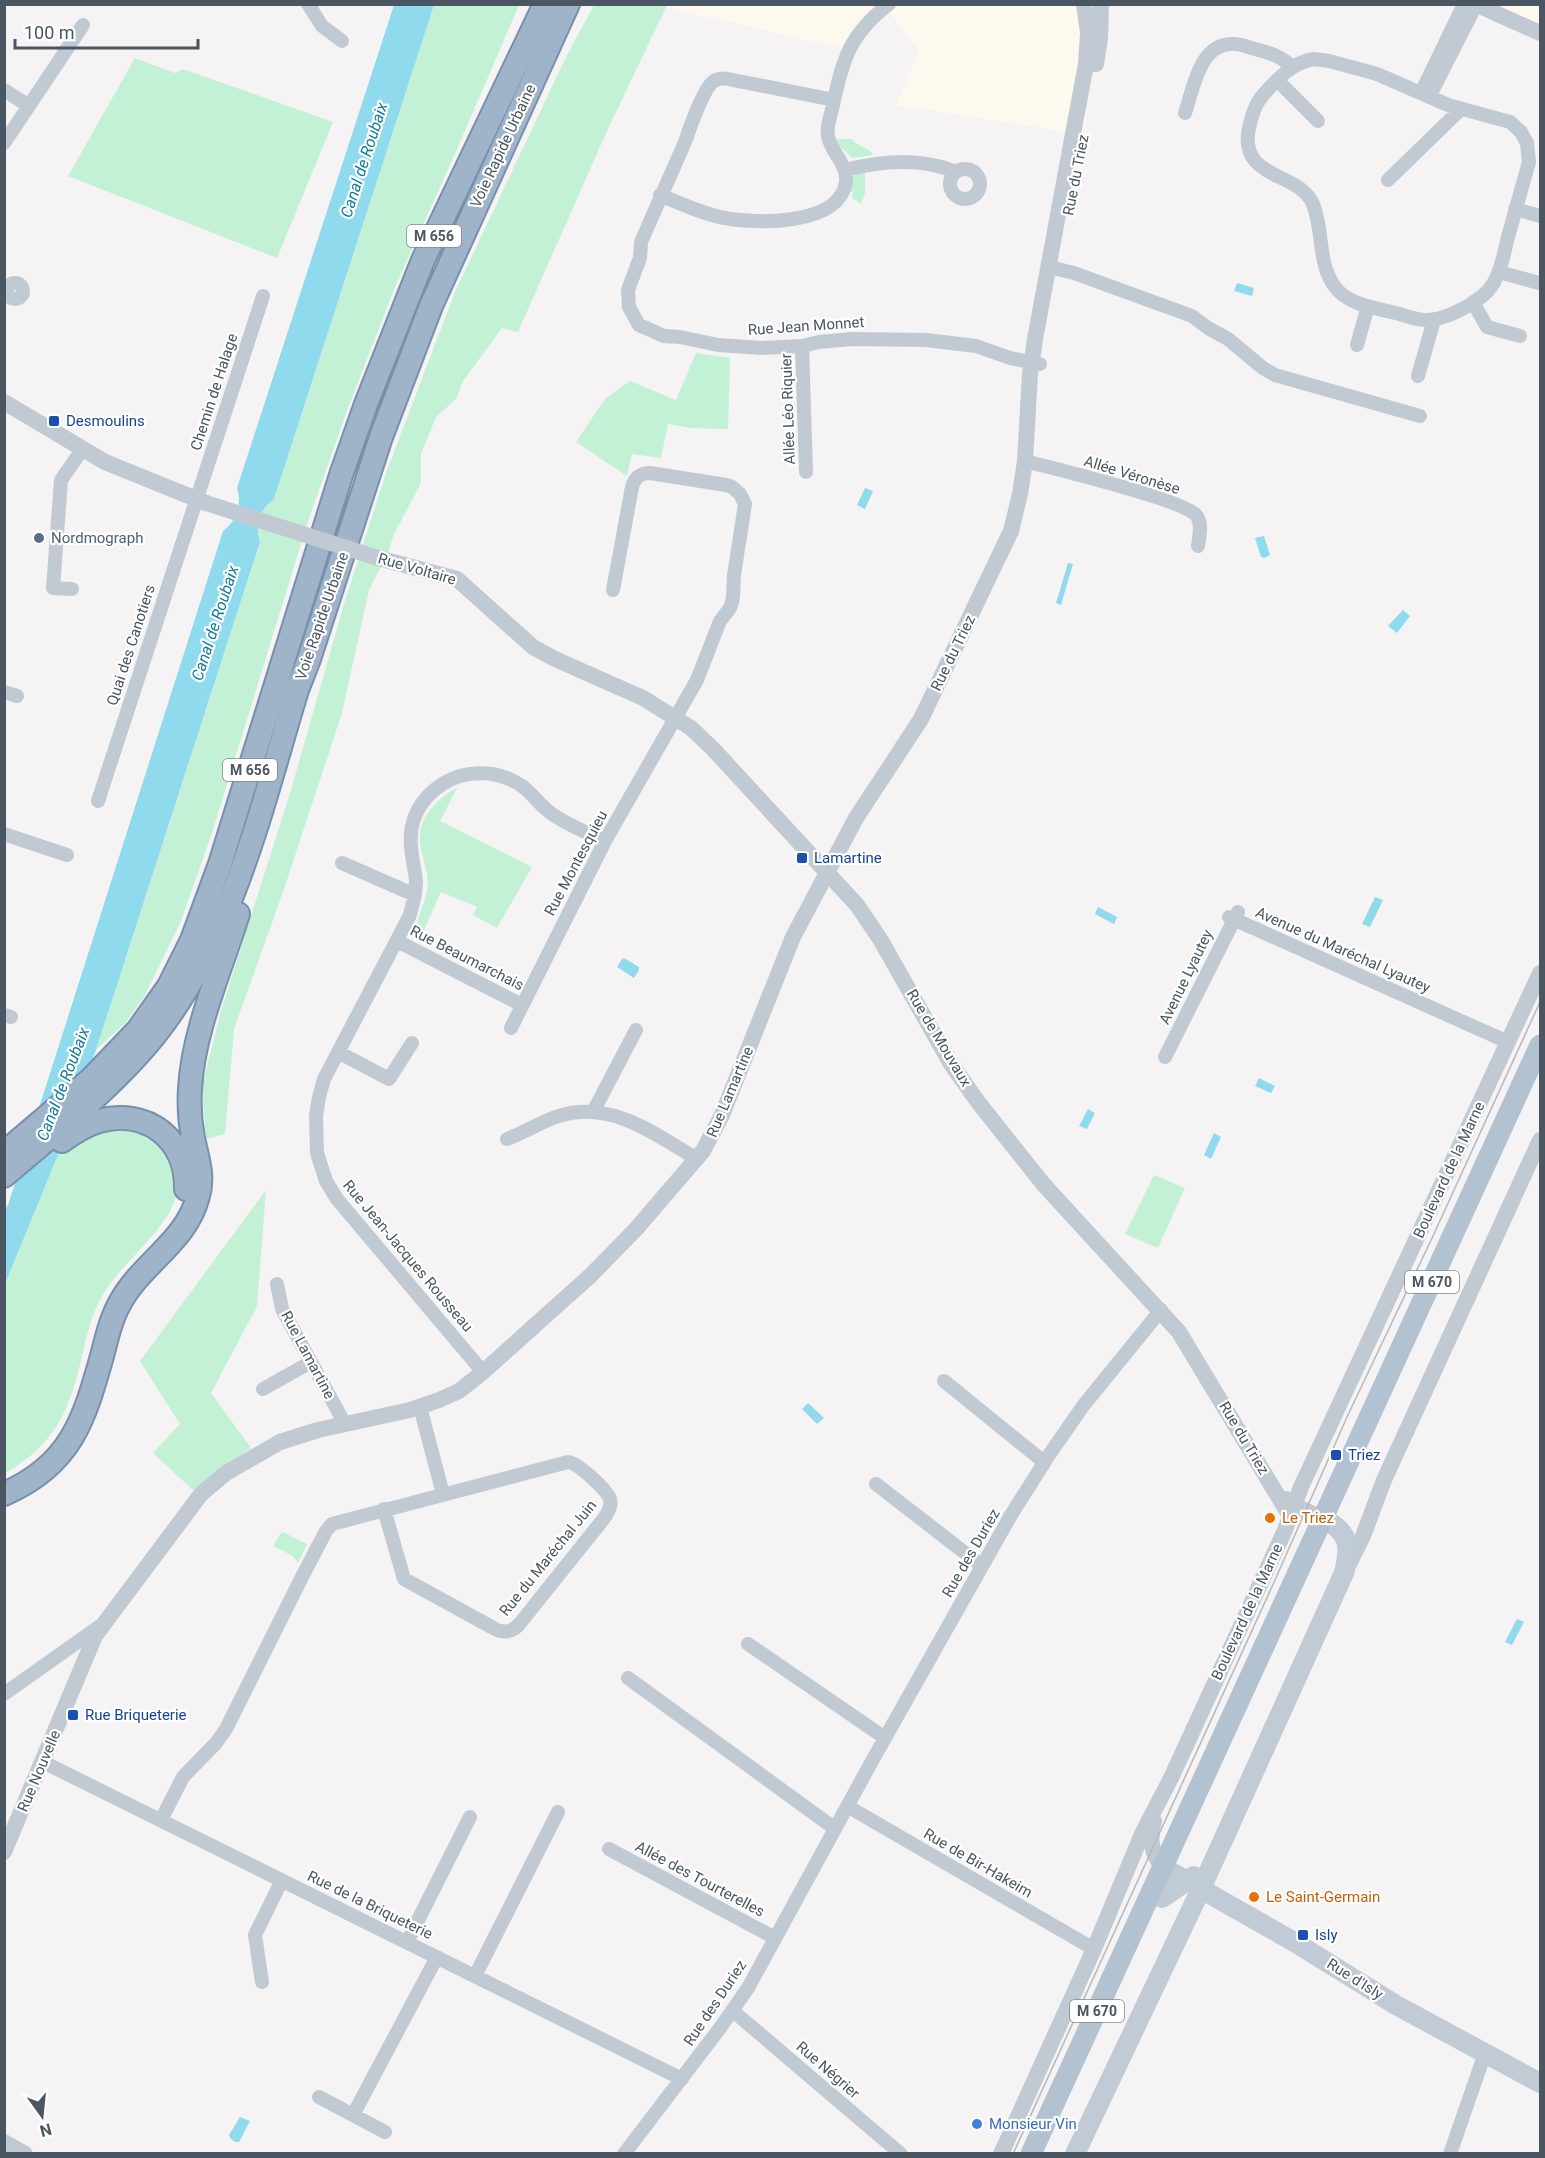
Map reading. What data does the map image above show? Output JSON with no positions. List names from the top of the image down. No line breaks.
{"streets":{"highway":["Voie Rapide Urbaine","M 656"],"main road":["Boulevard de la Marne","M 670","Rue d'Isly"],"street":["Rue du Triez","Rue Jean Monnet","Chemin de Halage","Allée Léo Riquier","Allée Véronèse","Rue Voltaire","Quai des Canotiers","Rue Montesquieu","Avenue du Maréchal Lyautey","Rue Beaumarchais","Avenue Lyautey","Rue de Mouvaux","Rue Lamartine","Rue Jean-Jacques Rousseau","Rue des Duriez","Rue du Maréchal Juin","Rue Nouvelle","Rue de Bir-Hakeim","Allée des Tourterelles","Rue de la Briqueterie","Rue Négrier"]},"crossings":[["Rue du Triez","Rue Jean Monnet"],["Rue du Triez","Allée Véronèse"],["Rue du Triez","Rue Voltaire"],["Rue du Triez","Rue de Mouvaux"],["Rue du Triez","Rue Lamartine"],["Rue du Triez","Boulevard de la Marne"],["Rue du Triez","Rue des Duriez"],["Rue Jean Monnet","Allée Léo Riquier"],["Chemin de Halage","Rue Voltaire"],["Chemin de Halage","Quai des Canotiers"],["Rue Voltaire","Quai des Canotiers"],["Rue Voltaire","Rue Montesquieu"],["Rue Voltaire","Rue de Mouvaux"],["Rue Voltaire","Rue Lamartine"],["Rue Montesquieu","Rue Beaumarchais"],["Rue Montesquieu","Rue Jean-Jacques Rousseau"],["Avenue du Maréchal Lyautey","Avenue Lyautey"],["Avenue du Maréchal Lyautey","Boulevard de la Marne"],["Rue Beaumarchais","Rue Jean-Jacques Rousseau"],["Rue de Mouvaux","Rue Lamartine"],["Rue de Mouvaux","Rue des Duriez"],["Rue Lamartine","Rue Jean-Jacques Rousseau"],["Rue Lamartine","Rue Nouvelle"],["Boulevard de la Marne","Rue de Bir-Hakeim"],["Boulevard de la Marne","Rue d'Isly"],["Rue des Duriez","Rue de Bir-Hakeim"],["Rue des Duriez","Allée des Tourterelles"],["Rue des Duriez","Rue de la Briqueterie"],["Rue des Duriez","Rue Négrier"],["Rue du Maréchal Juin","Rue de la Briqueterie"],["Rue Nouvelle","Rue de la Briqueterie"]],"water":["Canal de Roubaix"],"places":{"transit":["Desmoulins","Lamartine","Triez","Rue Briqueterie","Isly"],"other":["Nordmograph","Le Triez","Le Saint-Germain","Monsieur Vin"]},"scale_bar":"100 m","north":"bottom"}
